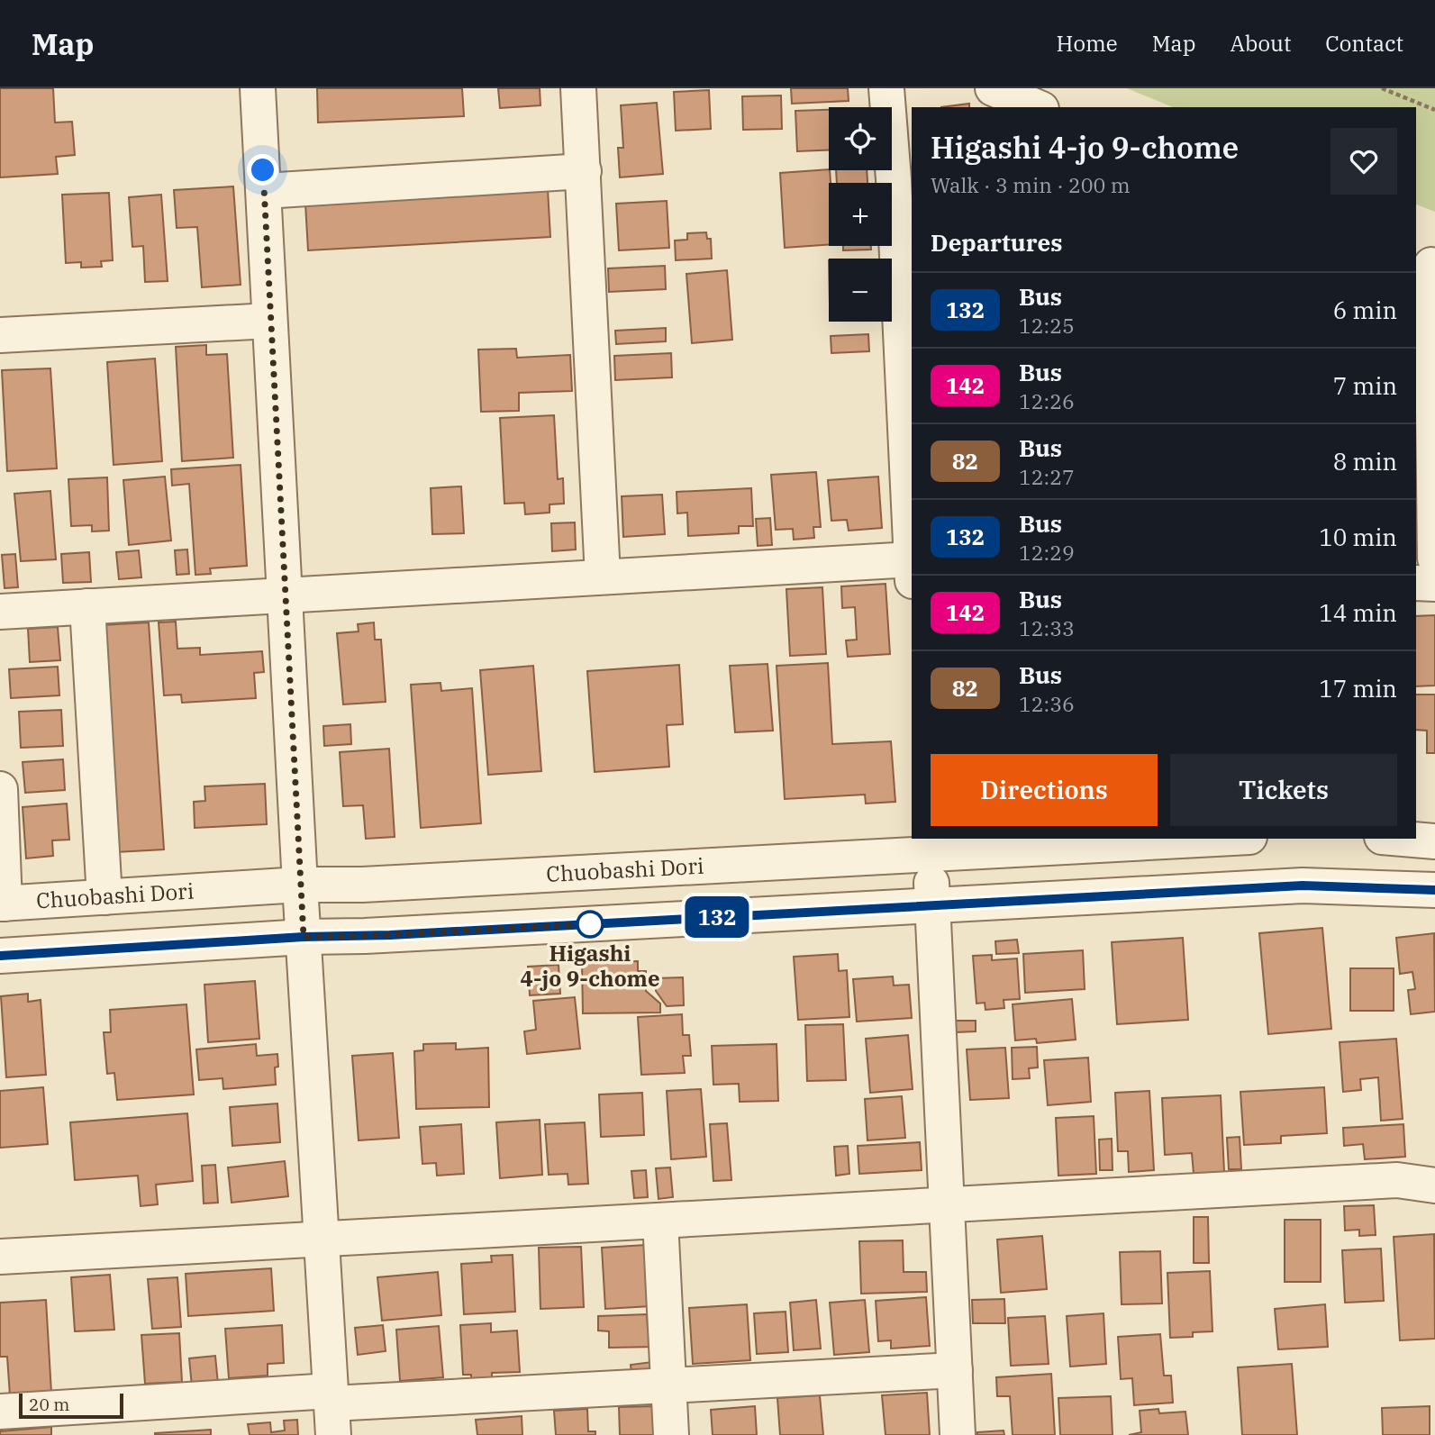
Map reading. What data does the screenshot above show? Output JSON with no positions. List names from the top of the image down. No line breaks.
{"streets":{"street":["Chuobashi Dori"]},"places":["Higashi 4-jo 9-chome"],"lines":["bus line 132"],"scale_bar":"20 m","page":{"header":"Map","nav":["Home","Map","About","Contact"],"on_map":"132","map_buttons":["+","−"],"heading":[["Higashi 4-jo 9-chome","Walk · 3 min · 200 m"],"Departures"],"list":[{"mark":"132","name":"Bus","note":"12:25","value":"6 min"},{"mark":"142","name":"Bus","note":"12:26","value":"7 min"},{"mark":"82","name":"Bus","note":"12:27","value":"8 min"},{"mark":"132","name":"Bus","note":"12:29","value":"10 min"},{"mark":"142","name":"Bus","note":"12:33","value":"14 min"},{"mark":"82","name":"Bus","note":"12:36","value":"17 min"}],"buttons":["Directions","Tickets"],"scale":"20 m"}}
